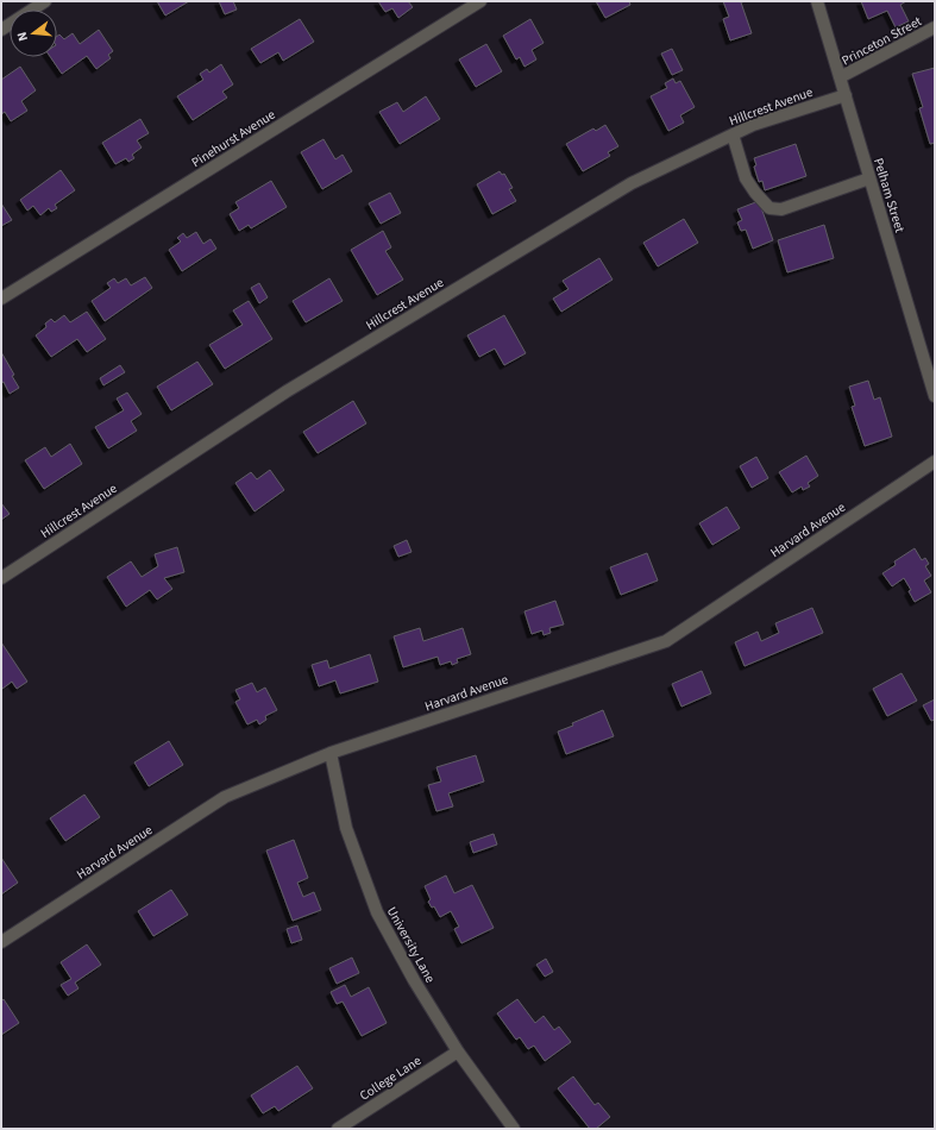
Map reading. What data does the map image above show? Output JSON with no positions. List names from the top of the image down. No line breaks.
{"streets":{"street":["Princeton Street","Hillcrest Avenue","Pinehurst Avenue","Pelham Street","Harvard Avenue","University Lane","College Lane"]},"crossings":[["Princeton Street","Pelham Street"],["Hillcrest Avenue","Pelham Street"],["Harvard Avenue","University Lane"],["University Lane","College Lane"]],"north":"left"}
